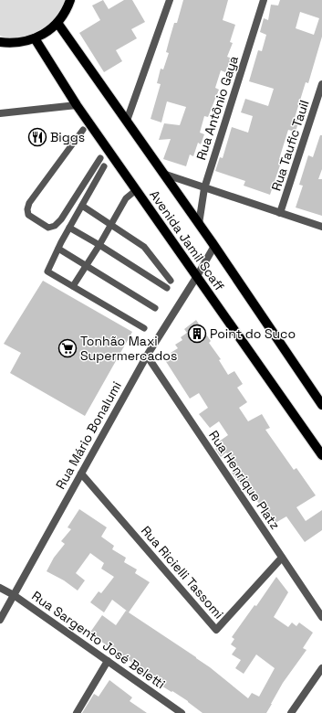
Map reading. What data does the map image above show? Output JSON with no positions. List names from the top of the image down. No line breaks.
{"streets":{"main road":["Avenida Jamil Scaff"],"street":["Rua Antônio Gaya","Rua Taufic Tauil","Rua Mário Bonalumi","Rua Henrique Platz","Rua Ricielli Tassomi","Rua Sargento José Beletti"]},"crossings":[["Rua Antônio Gaya","Avenida Jamil Scaff"],["Avenida Jamil Scaff","Rua Mário Bonalumi"],["Rua Mário Bonalumi","Rua Henrique Platz"],["Rua Mário Bonalumi","Rua Ricielli Tassomi"],["Rua Mário Bonalumi","Rua Sargento José Beletti"],["Rua Henrique Platz","Rua Ricielli Tassomi"]],"places":{"restaurant":["Biggs"],"building":["Point do Suco"],"supermarket":["Tonhão Maxi Supermercados"]}}
